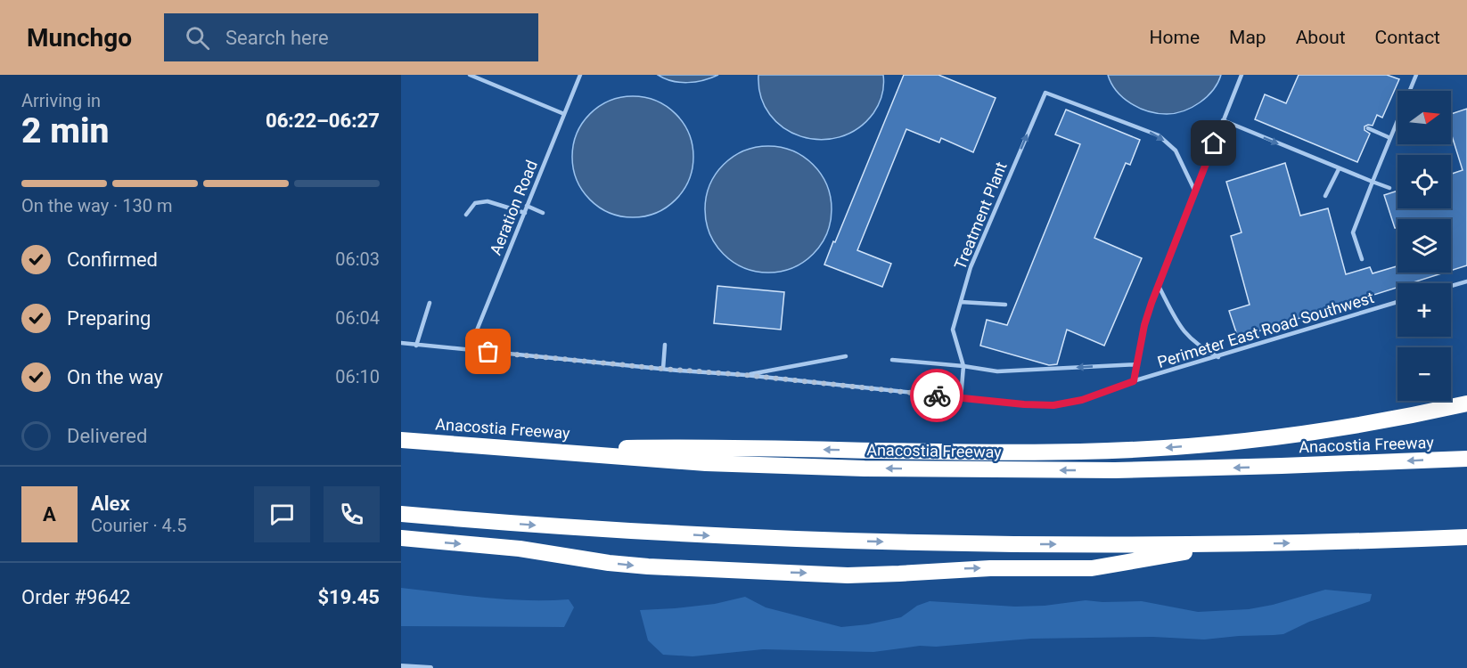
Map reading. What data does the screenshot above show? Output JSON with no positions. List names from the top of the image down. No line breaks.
{"streets":{"highway":["Anacostia Freeway"],"lane":["Aeration Road","Treatment Plant","Perimeter East Road Southwest"]},"crossings":[["Aeration Road","Perimeter East Road Southwest"]],"north":"right","page":{"header":"Munchgo","search":"Search here","nav":["Home","Map","About","Contact"],"heading":["2 min","Arriving in","06:22–06:27"],"panel":["Alex","Courier · 4.5","Order #9642","$19.45"],"map_buttons":["+","−"],"bar":"On the way · 130 m","list":[["Confirmed","06:03"],["Preparing","06:04"],["On the way","06:10"],"Delivered"],"round":"A"}}
